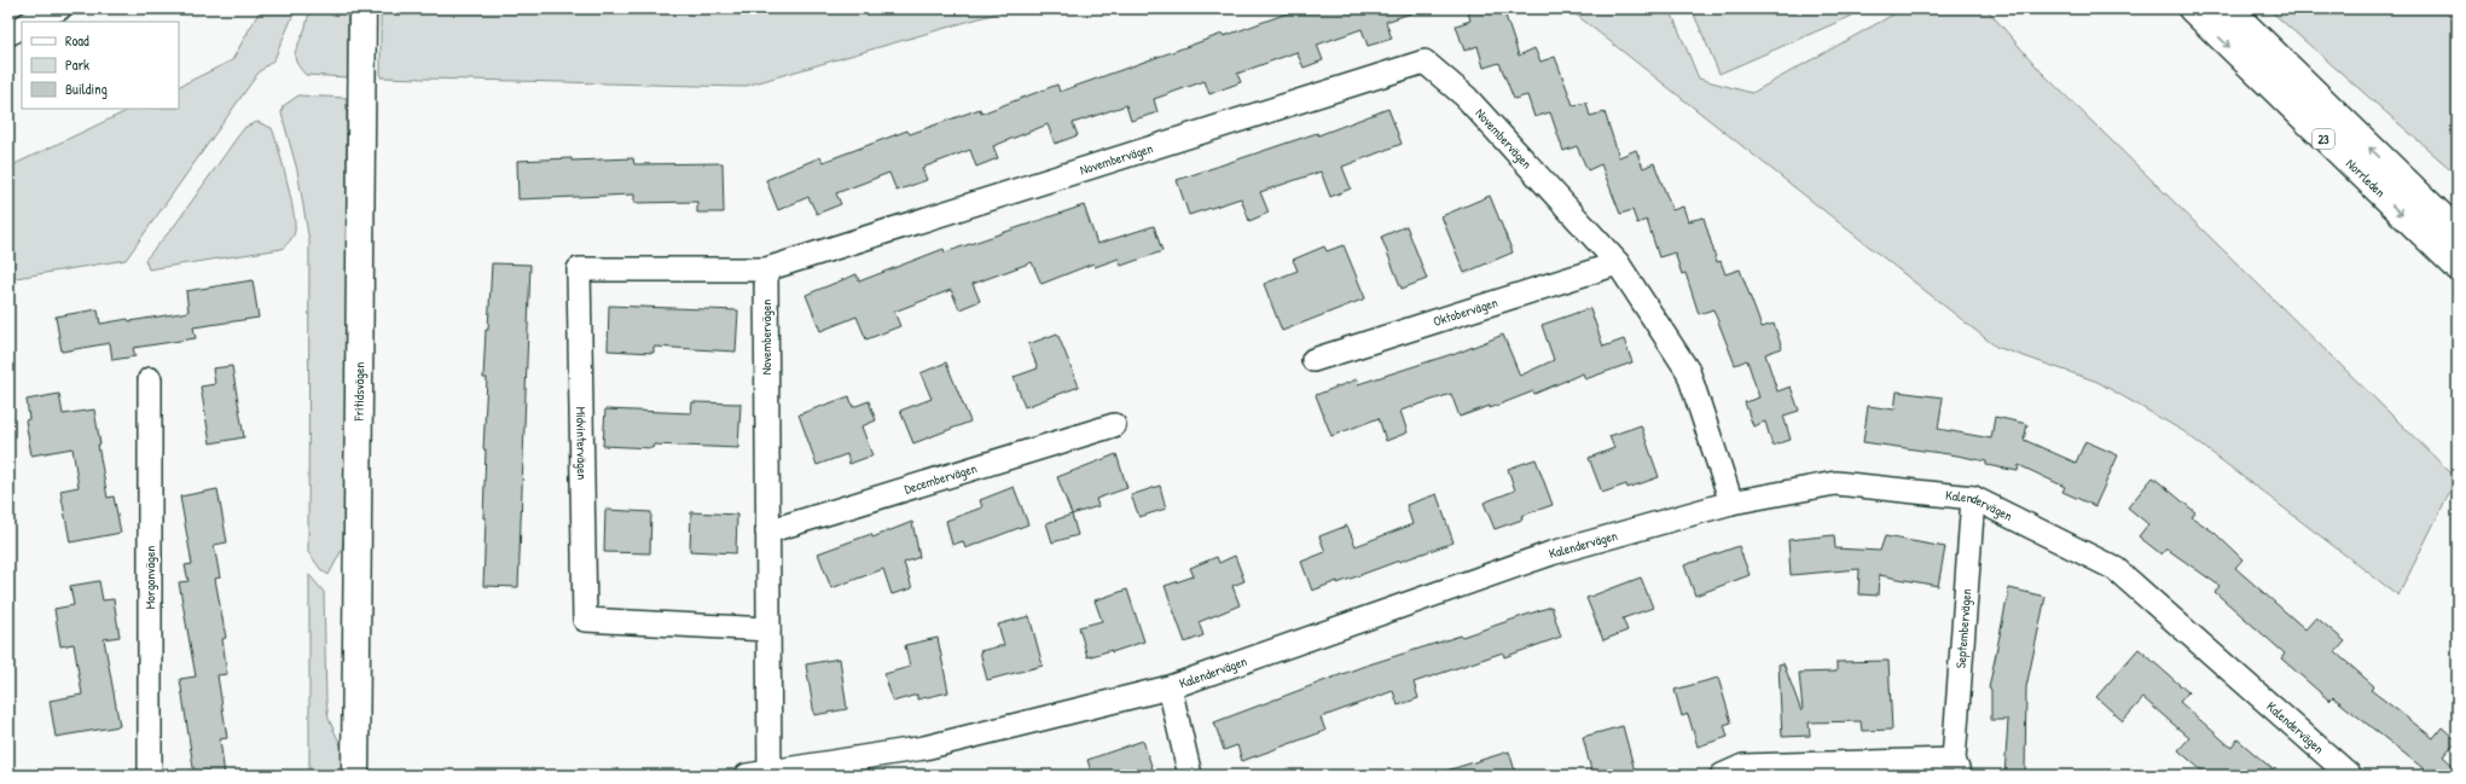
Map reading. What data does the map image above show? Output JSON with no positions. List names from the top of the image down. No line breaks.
{"streets":{"main road":["23","Norrleden","Fritidsvägen"],"street":["Novembervägen","Oktobervägen","Midvintervägen","Decembervägen","Kalendervägen","Morgonvägen","Septembervägen"]},"crossings":[["Novembervägen","Oktobervägen"],["Novembervägen","Midvintervägen"],["Novembervägen","Decembervägen"],["Novembervägen","Kalendervägen"],["Kalendervägen","Septembervägen"]],"legend":["Road","Park","Building"]}
